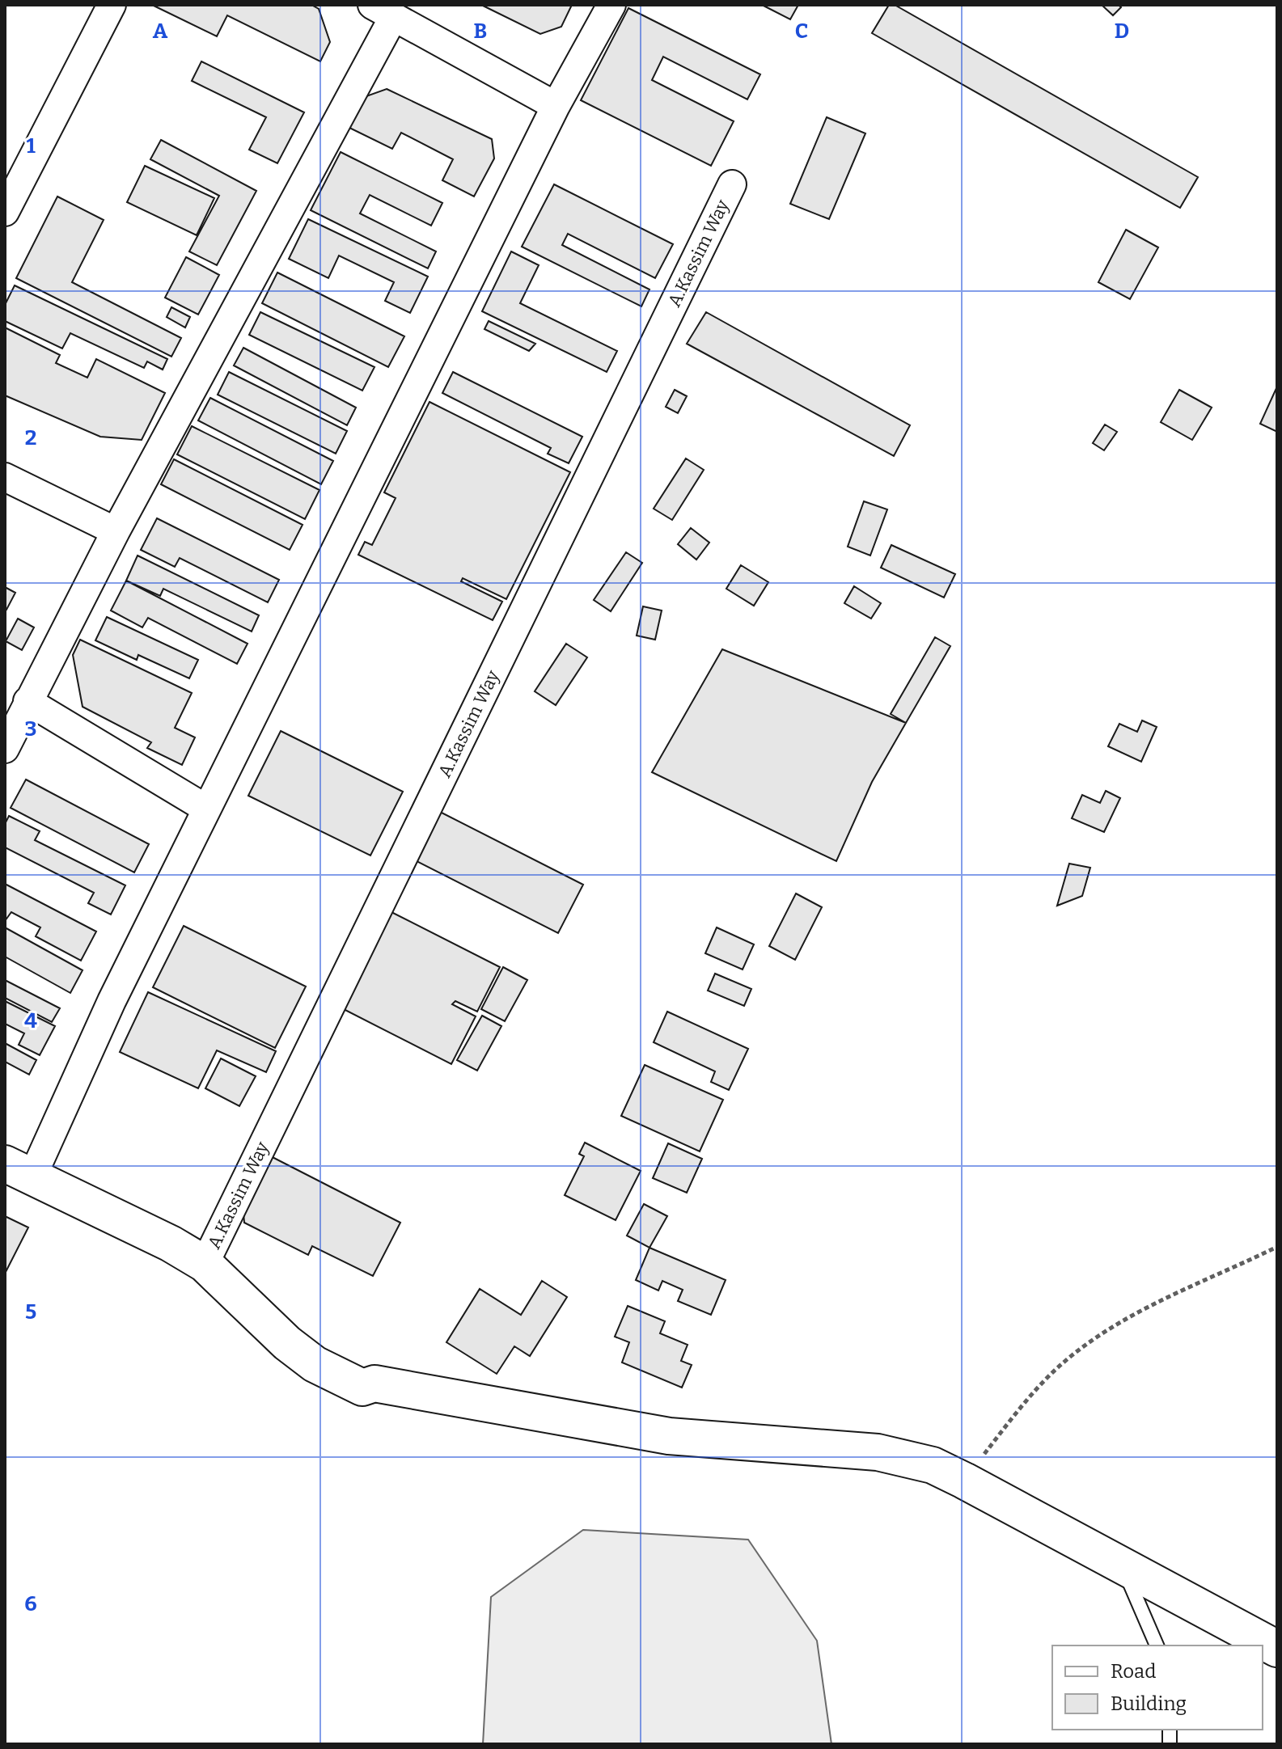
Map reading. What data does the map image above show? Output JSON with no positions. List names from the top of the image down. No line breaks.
{"streets":{"street":["A.Kassim Way"]},"legend":["Road","Building"],"grid":{"columns":["A","B","C","D"],"rows":["1","2","3","4","5","6"]}}
